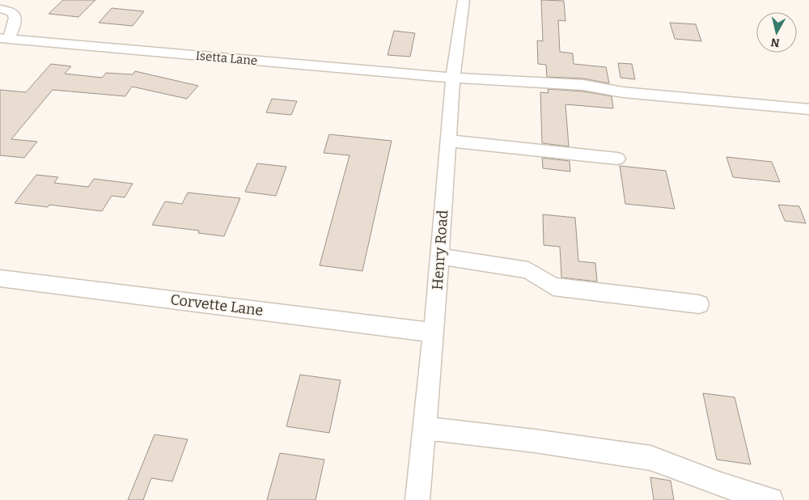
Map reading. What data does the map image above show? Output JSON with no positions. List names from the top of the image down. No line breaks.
{"streets":{"street":["Isetta Lane","Henry Road","Corvette Lane"]},"crossings":[["Isetta Lane","Henry Road"],["Henry Road","Corvette Lane"]],"north":"bottom"}
